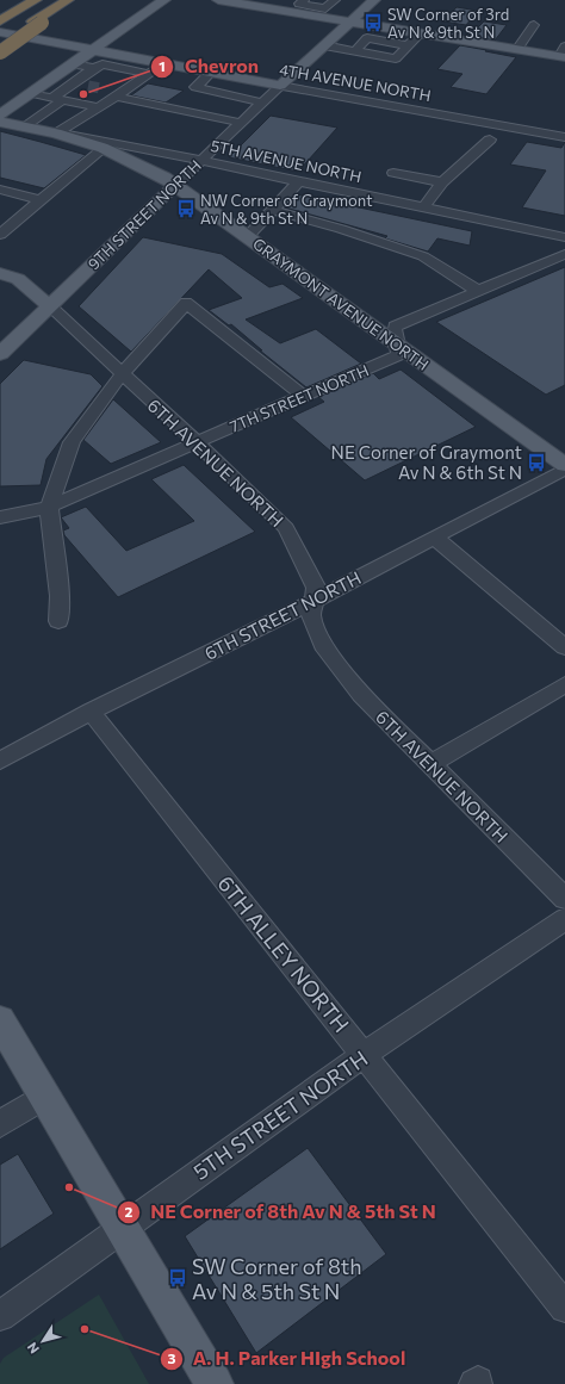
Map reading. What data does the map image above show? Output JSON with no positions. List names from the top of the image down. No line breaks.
{"streets":{"main road":["4TH AVENUE NORTH","5TH AVENUE NORTH","9TH STREET NORTH","GRAYMONT AVENUE NORTH","6TH AVENUE NORTH"],"street":["7TH STREET NORTH","6TH STREET NORTH","6TH ALLEY NORTH","5TH STREET NORTH"]},"crossings":[["4TH AVENUE NORTH","9TH STREET NORTH"],["5TH AVENUE NORTH","9TH STREET NORTH"],["5TH AVENUE NORTH","GRAYMONT AVENUE NORTH"],["9TH STREET NORTH","GRAYMONT AVENUE NORTH"],["9TH STREET NORTH","6TH AVENUE NORTH"],["GRAYMONT AVENUE NORTH","7TH STREET NORTH"],["7TH STREET NORTH","6TH AVENUE NORTH"],["6TH AVENUE NORTH","6TH STREET NORTH"],["6TH STREET NORTH","6TH ALLEY NORTH"],["6TH ALLEY NORTH","5TH STREET NORTH"]],"places":{"bus stop":["SW Corner of 3rd Av N & 9th St N","NW Corner of Graymont Av N & 9th St N","NE Corner of Graymont Av N & 6th St N","SW Corner of 8th Av N & 5th St N"],"other":["Chevron","NE Corner of 8th Av N & 5th St N","A. H. Parker HIgh School"]},"north":"bottom left"}
